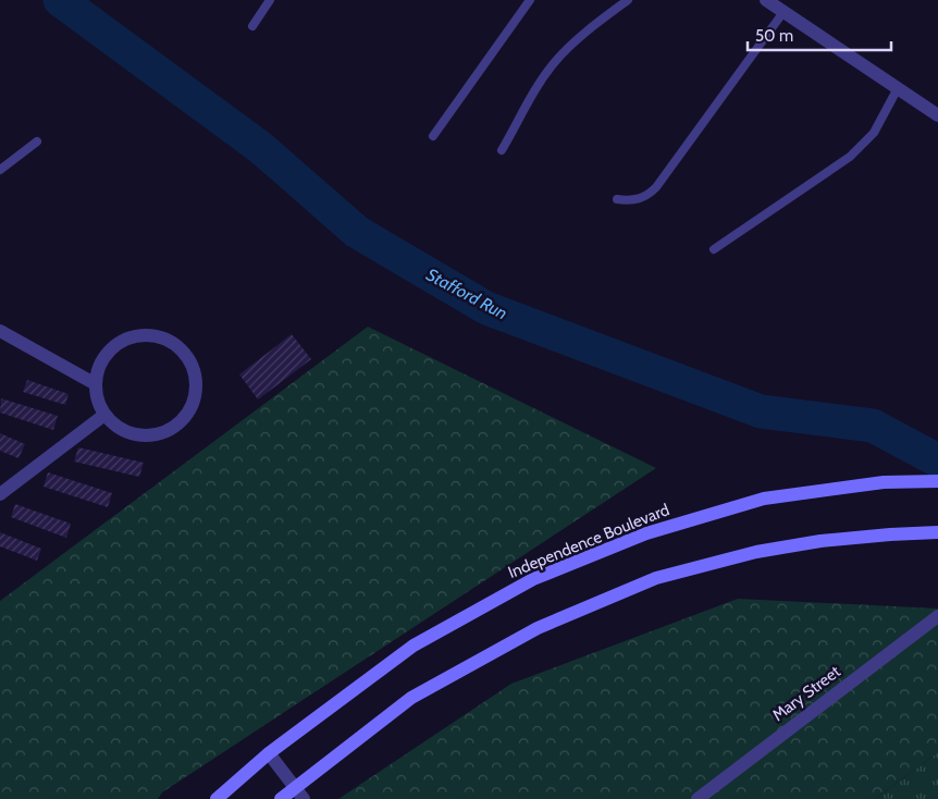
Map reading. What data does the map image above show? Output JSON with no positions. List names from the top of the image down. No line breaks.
{"streets":{"main road":["Independence Boulevard"],"street":["Mary Street"]},"water":["Stafford Run"],"scale_bar":"50 m"}
